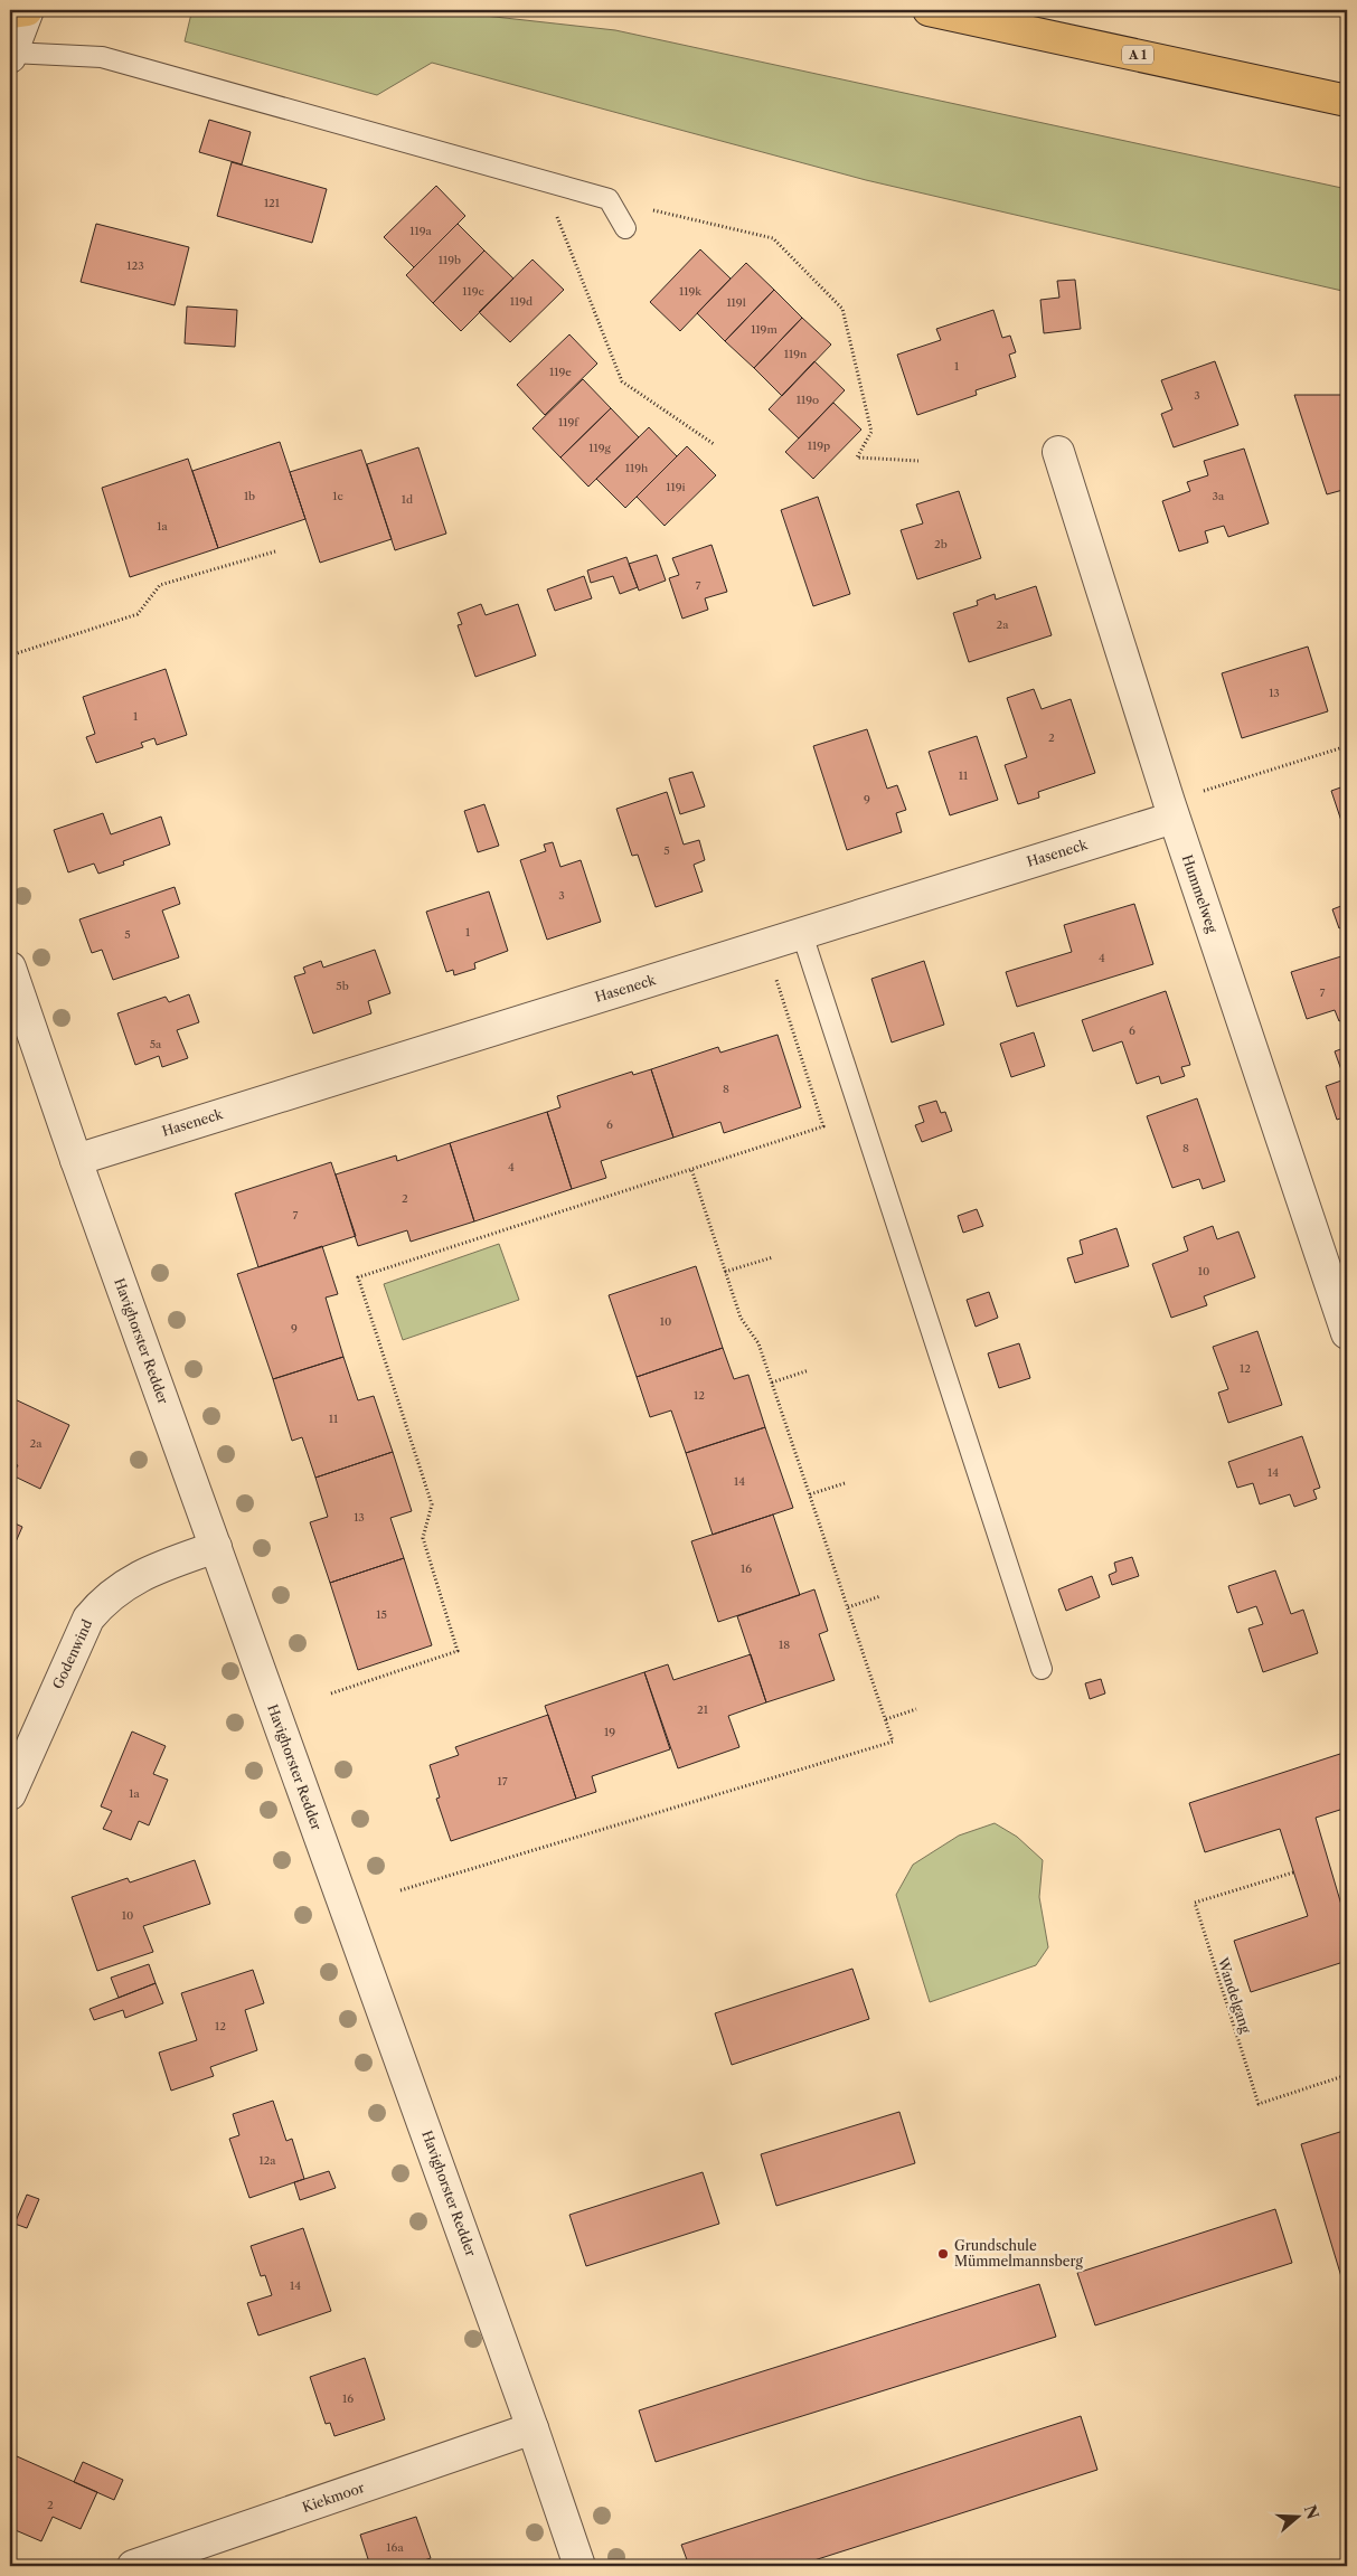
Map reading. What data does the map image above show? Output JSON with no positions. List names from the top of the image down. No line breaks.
{"streets":{"highway":["A 1"],"street":["Haseneck","Hummelweg","Havighorster Redder","Godenwind","Kiekmoor"],"path":["Wandelgang"]},"crossings":[["Haseneck","Hummelweg"],["Haseneck","Havighorster Redder"],["Havighorster Redder","Godenwind"],["Havighorster Redder","Kiekmoor"]],"places":["Grundschule Mümmelmannsberg"],"house_numbers":["121","119a","119b","123","119c","119k","119d","119l","119m","119n","1","119e","3","119o","119f","119p","119g","119h","119i","1b","1c","3a","1d","1a","2b","7","2a","13","1","2","11","9","5","3","1","5","4","5b","7","6","5a","8","6","8","4","2","7","10","10","9","12","12","11","2a","14","14","13","16","15","18","21","19","17","1a","10","12","12a","14","16","2","16a"],"north":"right"}
